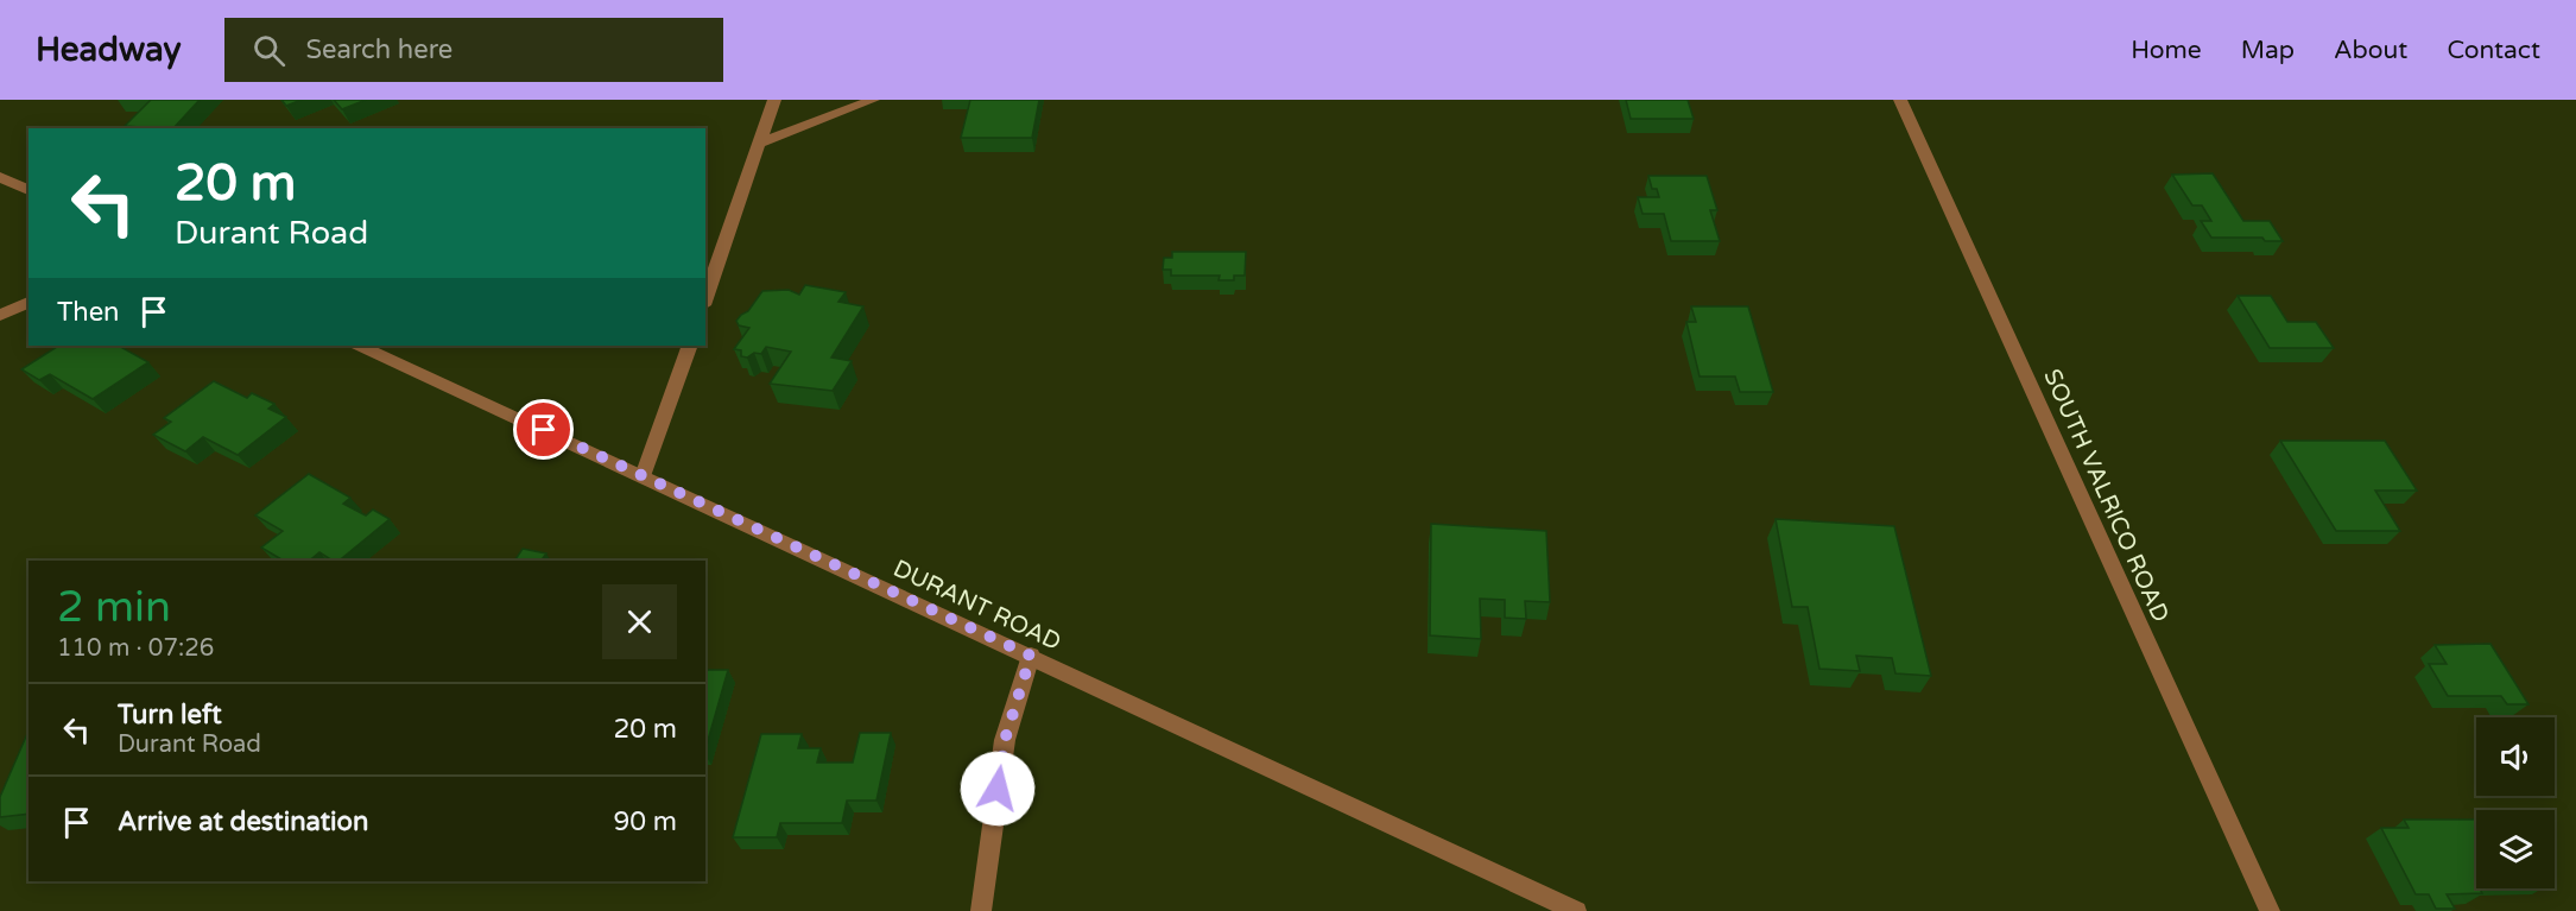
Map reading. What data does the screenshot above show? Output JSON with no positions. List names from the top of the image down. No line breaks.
{"streets":{"street":["SOUTH VALRICO ROAD","DURANT ROAD"]},"page":{"header":"Headway","search":"Search here","nav":["Home","Map","About","Contact"],"turn":["20 m","Durant Road"],"then":"Then","heading":["2 min","110 m · 07:26"],"list":[{"name":"Turn left","note":"Durant Road","value":"20 m"},{"name":"Arrive at destination","value":"90 m"}]}}
